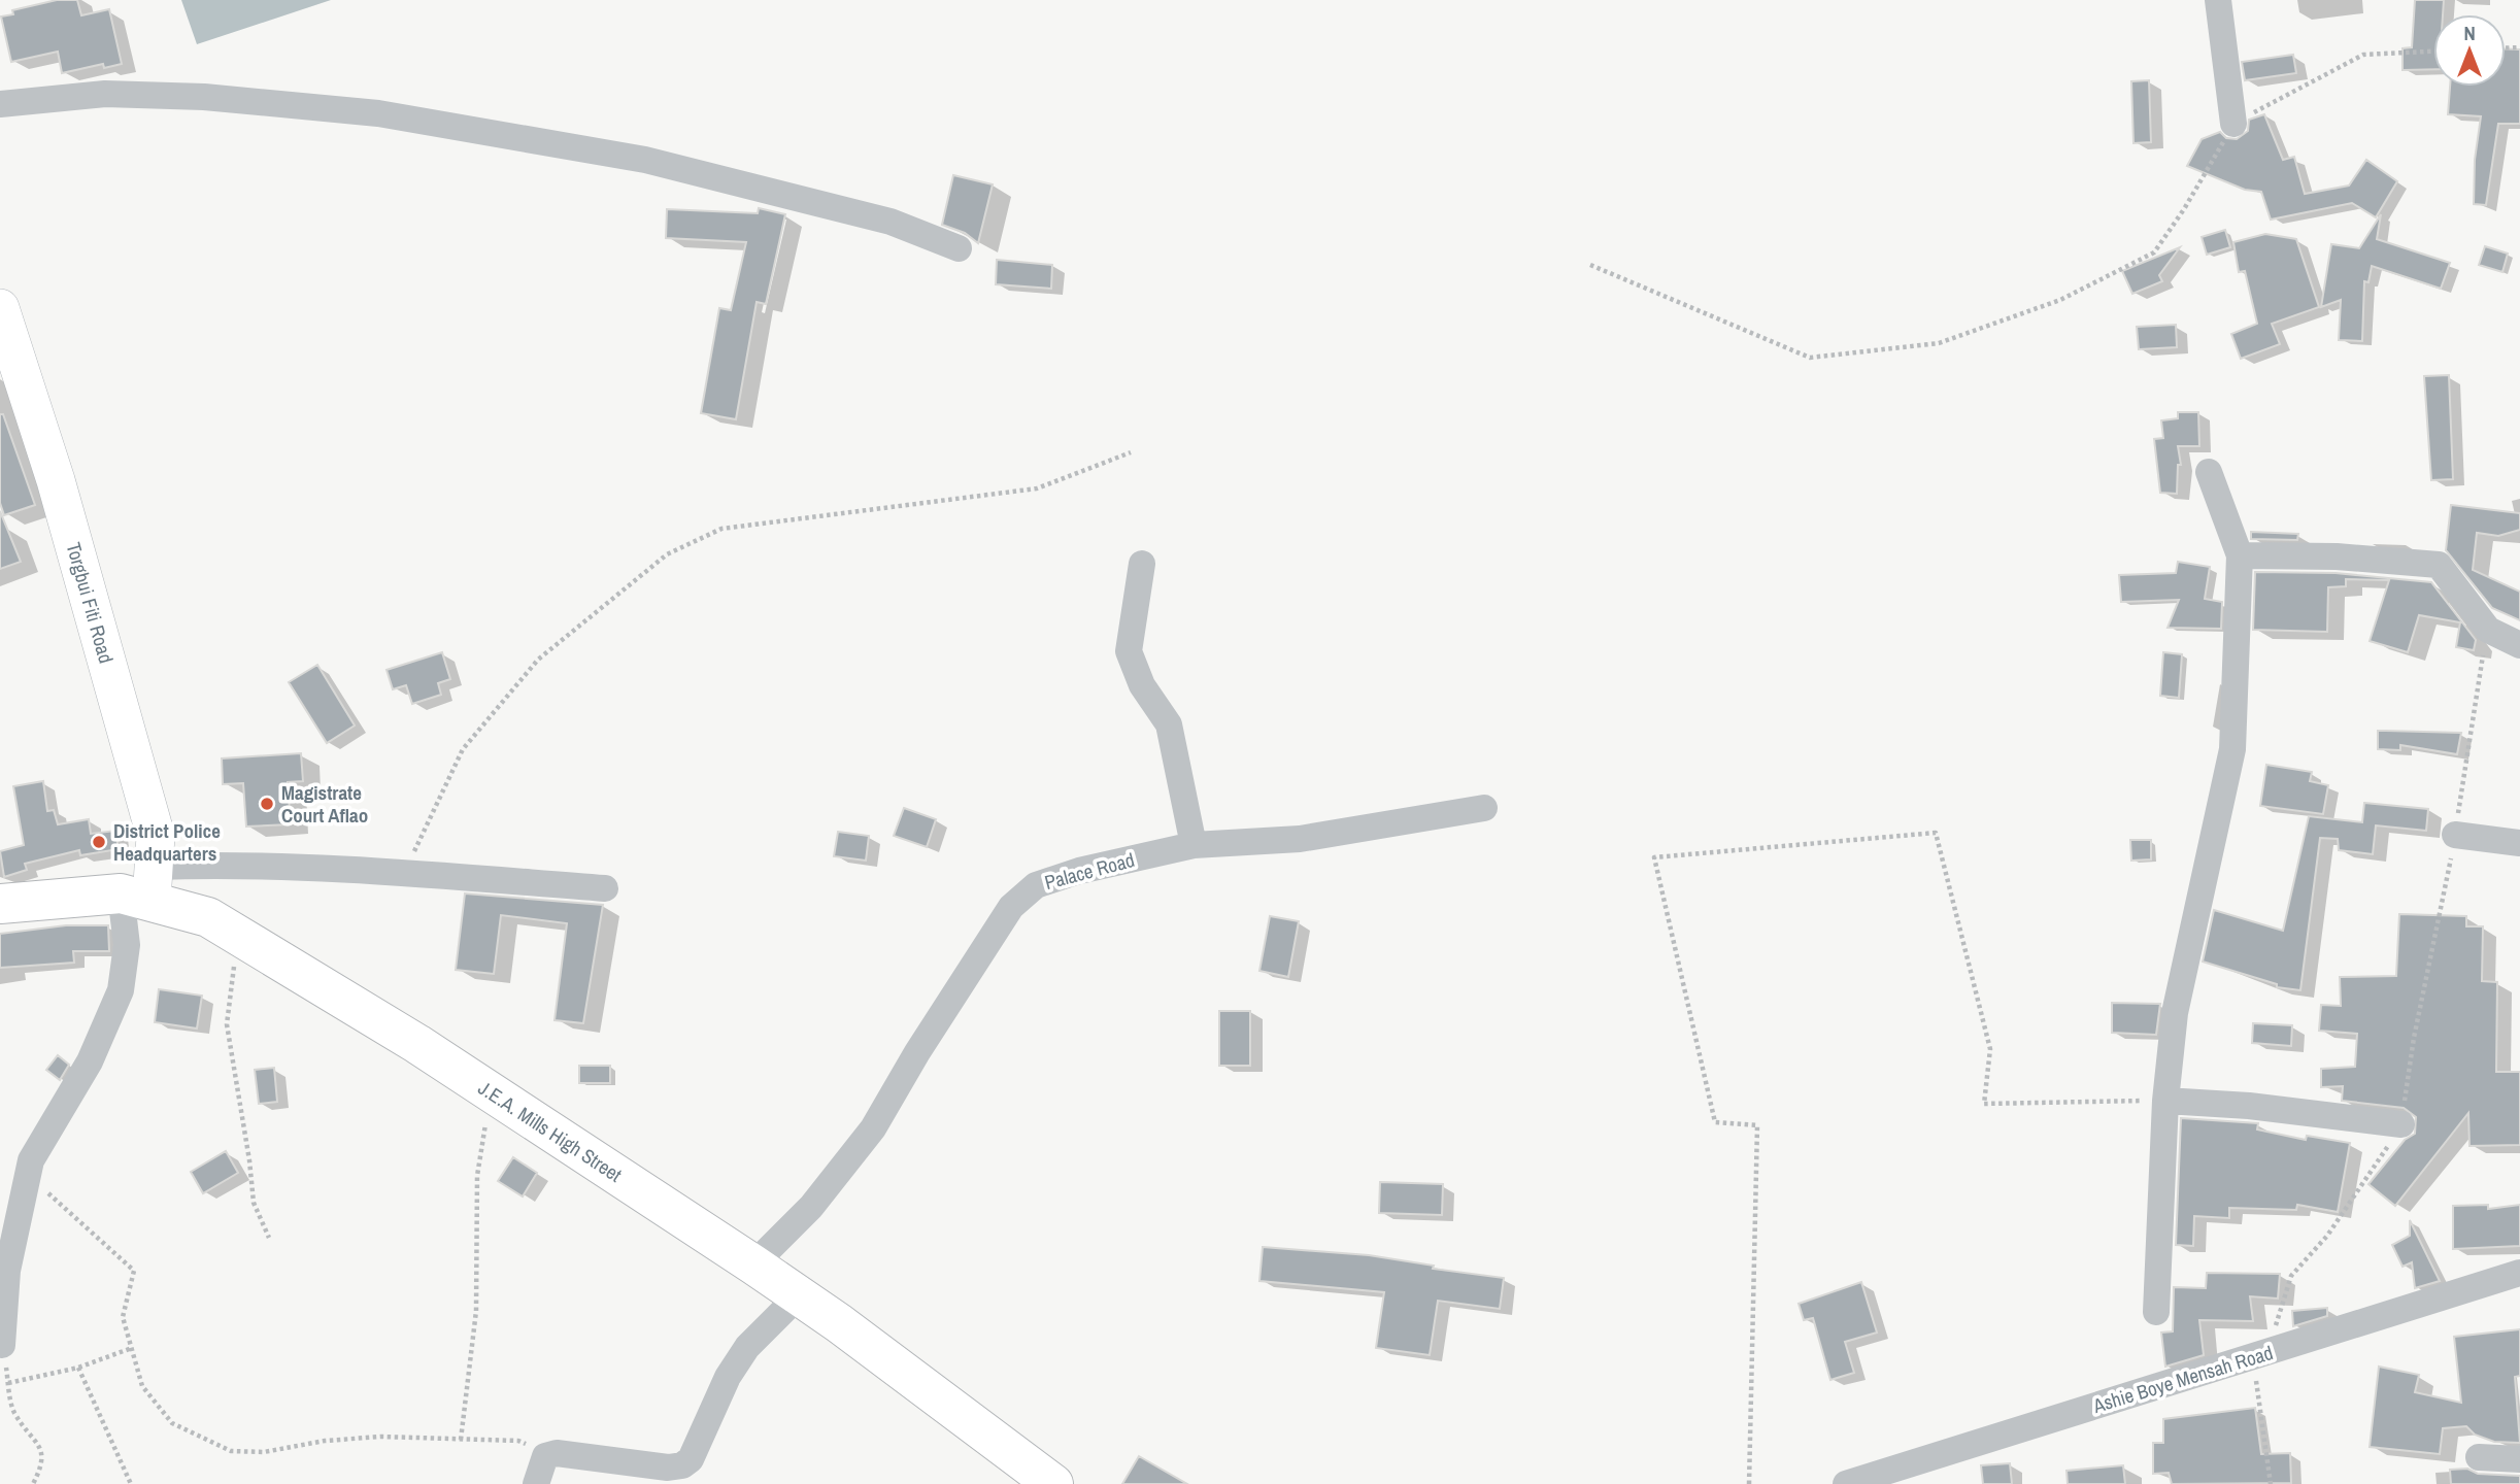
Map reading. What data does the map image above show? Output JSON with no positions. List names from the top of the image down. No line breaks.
{"streets":{"highway":["J.E.A. Mills High Street"],"street":["Torgbui Fiti Road","Palace Road","Ashie Boye Mensah Road"]},"crossings":[["Torgbui Fiti Road","J.E.A. Mills High Street"],["Palace Road","J.E.A. Mills High Street"]],"places":["Magistrate Court Aflao","District Police Headquarters"],"north":"top"}
